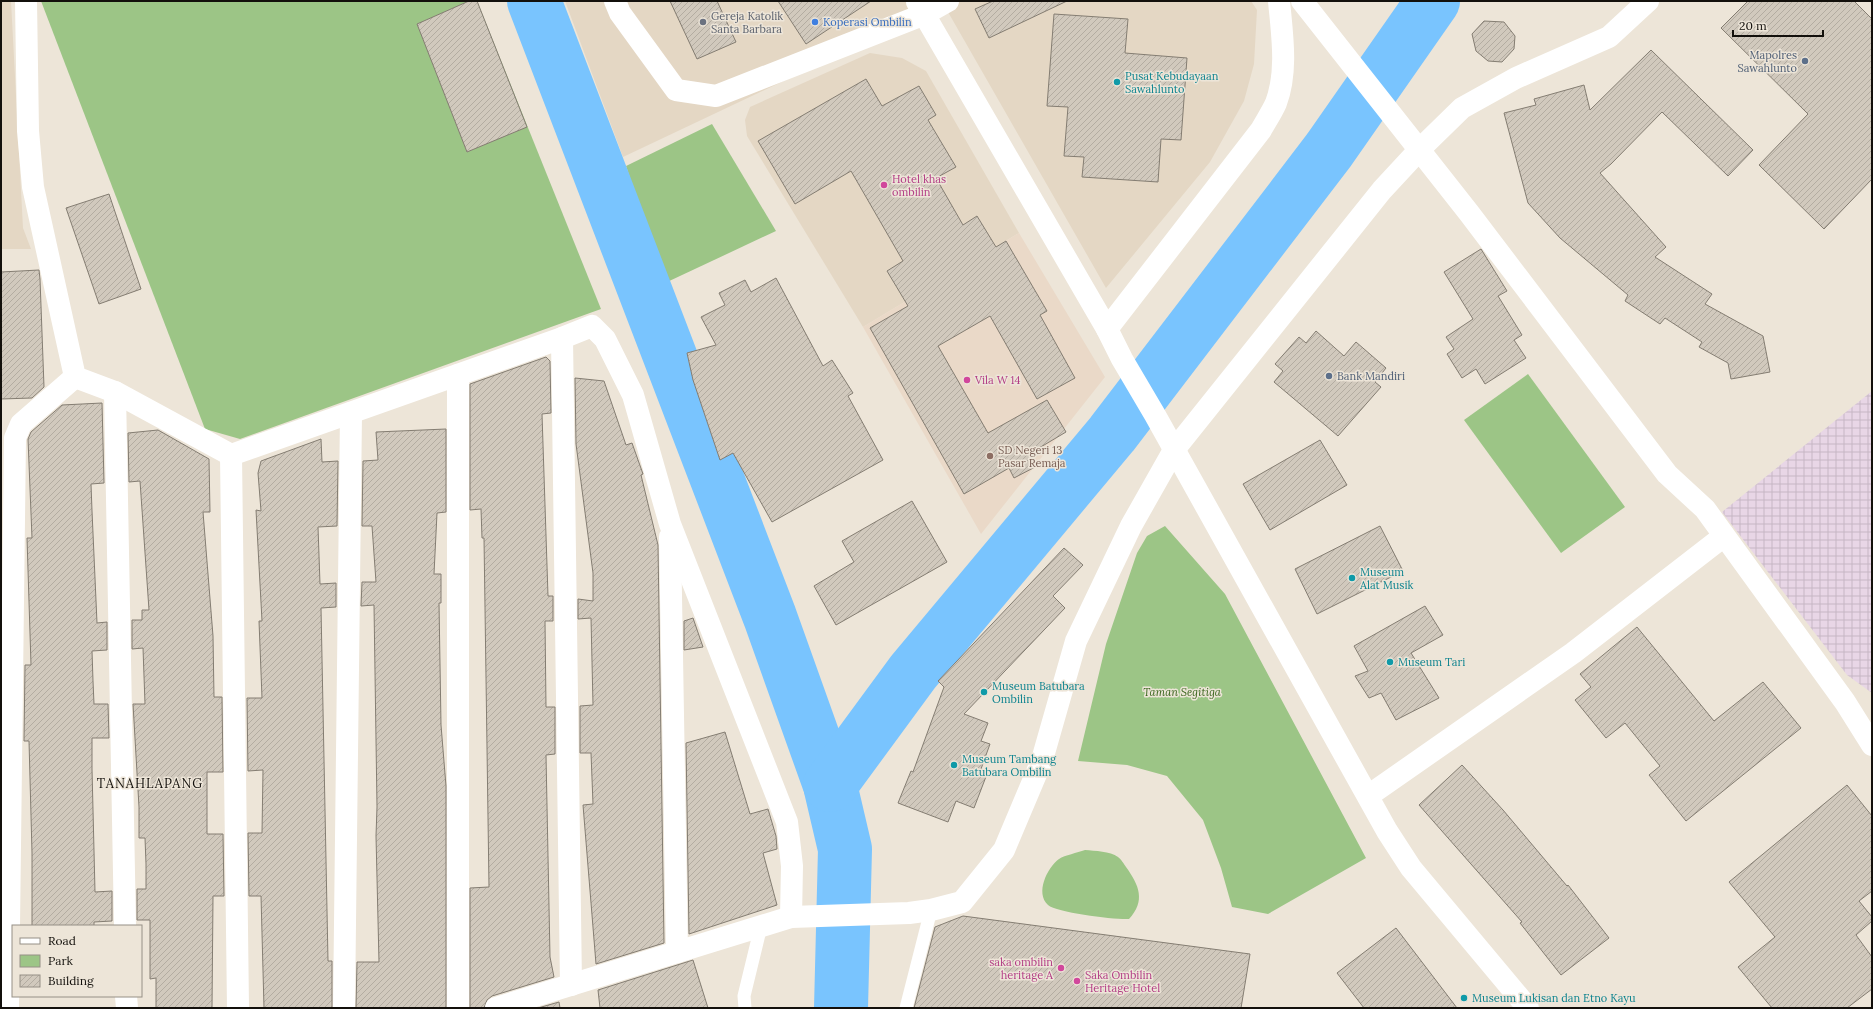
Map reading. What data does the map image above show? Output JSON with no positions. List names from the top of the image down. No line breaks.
{"districts":["TANAHLAPANG"],"parks":["Taman Segitiga"],"places":["Gereja Katolik Santa Barbara","Koperasi Ombilin","Mapolres Sawahlunto","Pusat Kebudayaan Sawahlunto","Hotel khas ombilin","Bank Mandiri","Vila W 14","SD Negeri 13 Pasar Remaja","Museum Alat Musik","Museum Tari","Museum Batubara Ombilin","Museum Tambang Batubara Ombilin","saka ombilin heritage A","Saka Ombilin Heritage Hotel","Museum Lukisan dan Etno Kayu"],"legend":["Road","Park","Building"],"scale_bar":"20 m"}
